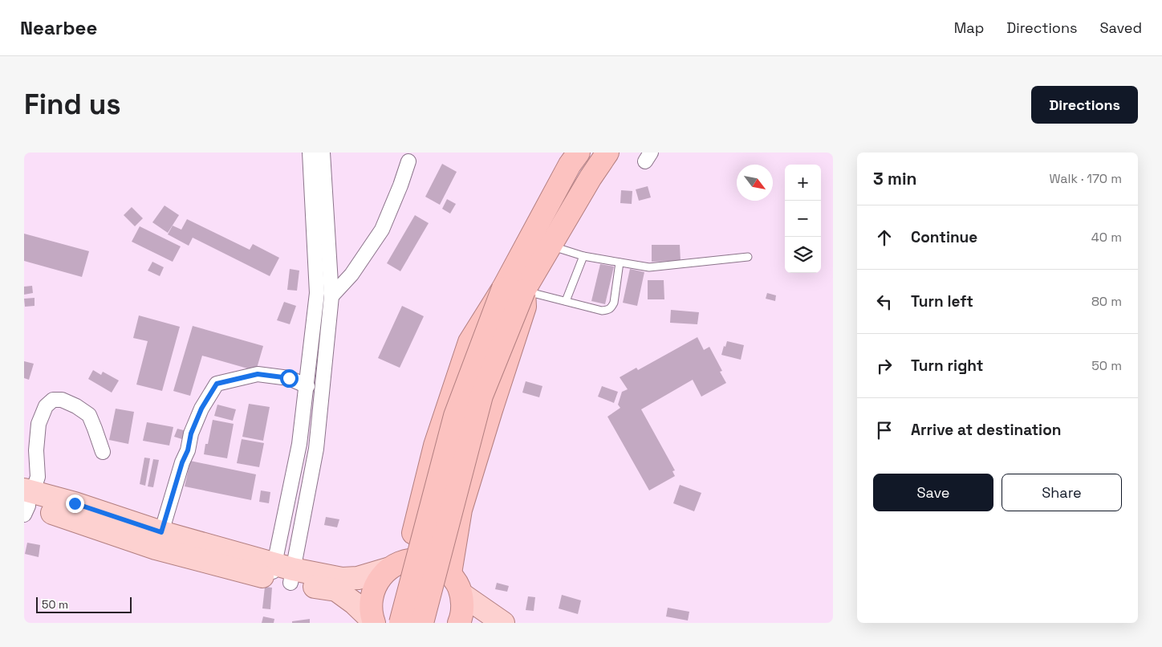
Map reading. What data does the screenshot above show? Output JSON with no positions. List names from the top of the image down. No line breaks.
{"scale_bar":"50 m","north":"bottom right","page":{"header":"Nearbee","nav":["Map","Directions","Saved"],"buttons":["Directions",["Save","Share"]],"title":"Find us","heading":["3 min","Walk · 170 m"],"map_buttons":["+","−"],"list":[["Continue","40 m"],["Turn left","80 m"],["Turn right","50 m"],"Arrive at destination"],"scale":"50 m"}}
